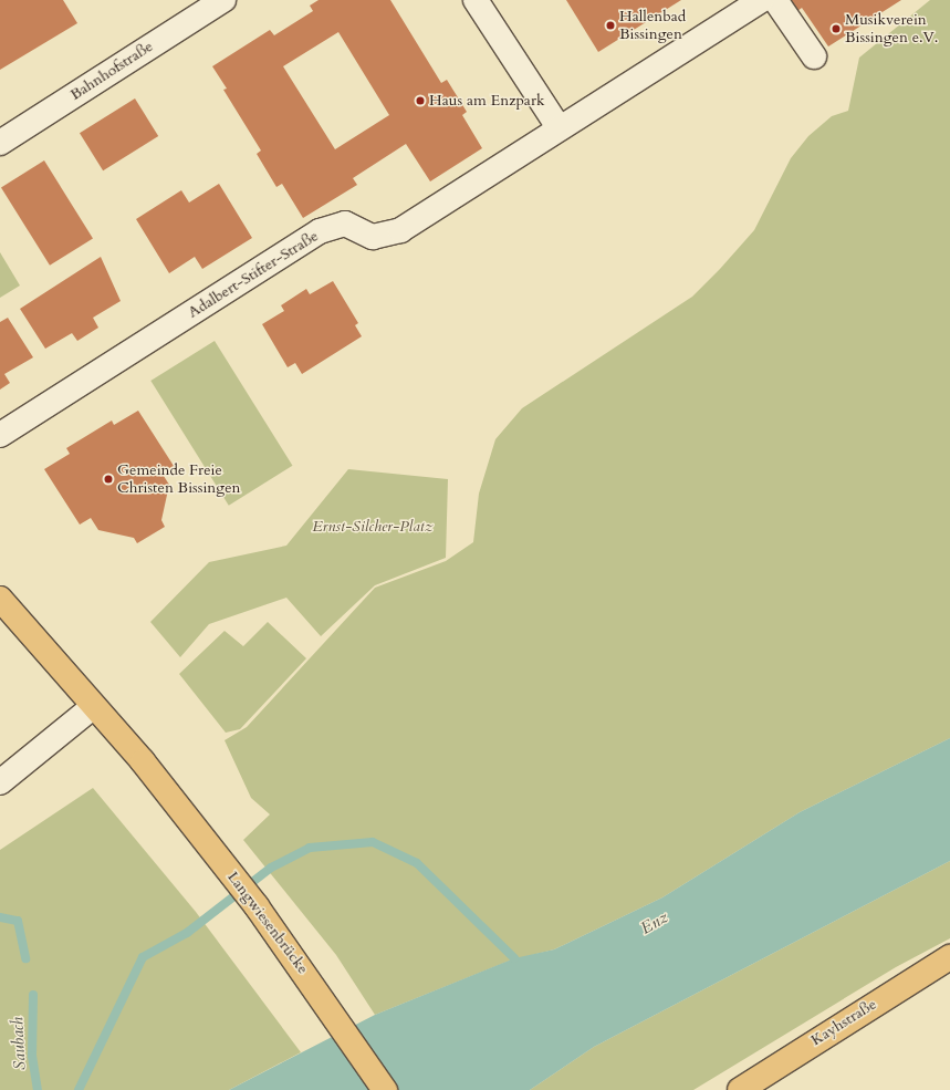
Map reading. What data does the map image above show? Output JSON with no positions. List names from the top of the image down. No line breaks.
{"streets":{"main road":["Langwiesenbrücke","Kayhstraße"],"street":["Bahnhofstraße","Adalbert-Stifter-Straße"]},"water":["Enz","Saubach"],"parks":["Ernst-Silcher-Platz"],"places":["Hallenbad Bissingen","Musikverein Bissingen e.V.","Haus am Enzpark","Gemeinde Freie Christen Bissingen"]}
